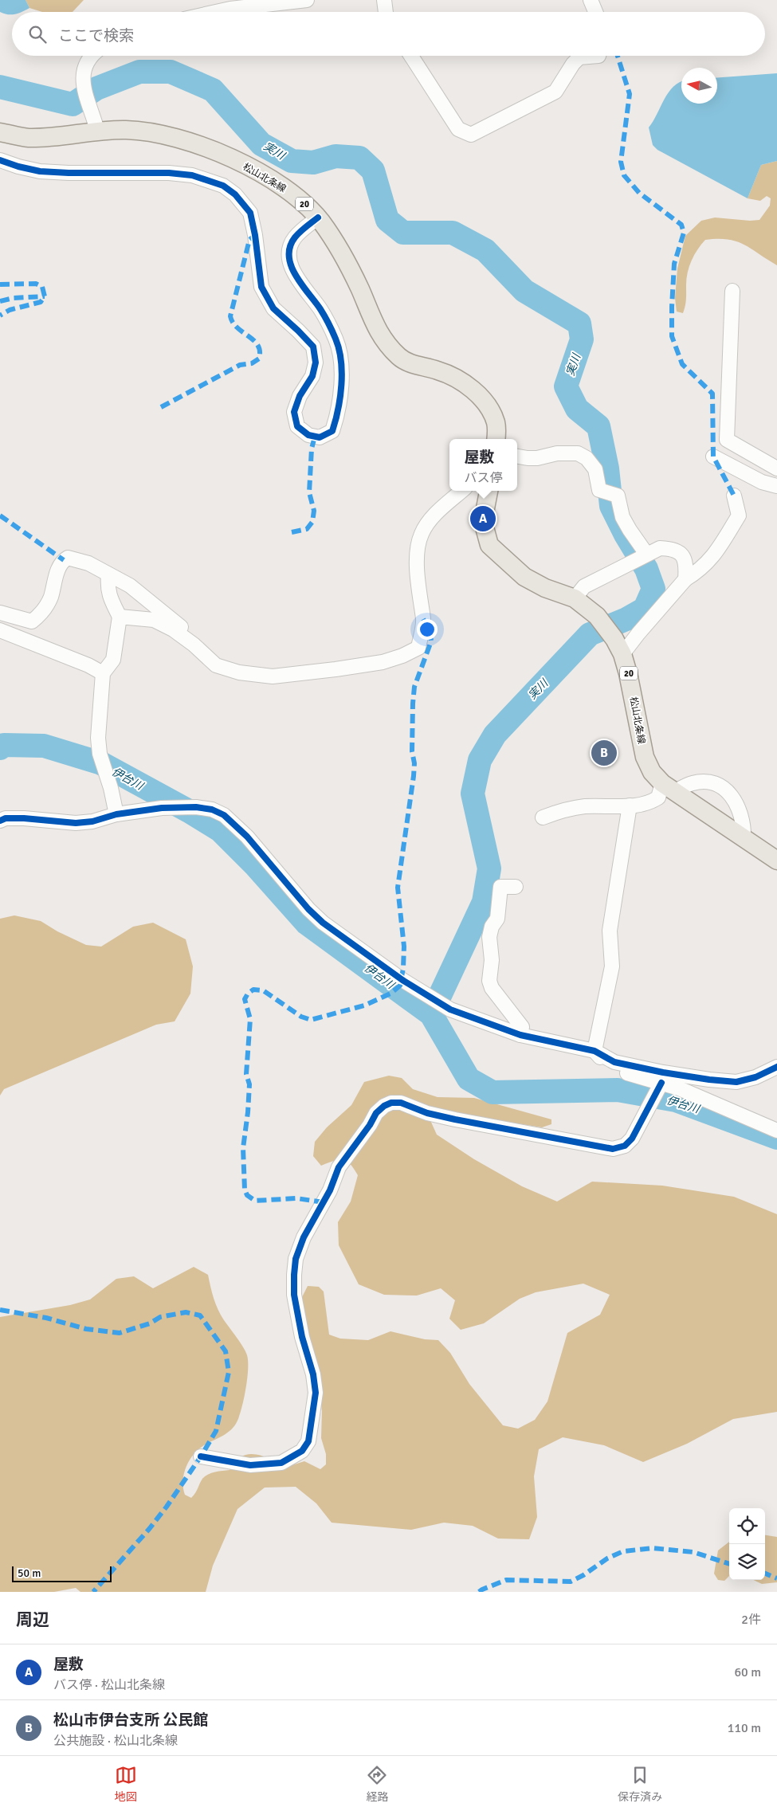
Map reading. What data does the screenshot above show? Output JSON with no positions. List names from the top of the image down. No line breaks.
{"streets":{"main road":["松山北条線","20"]},"water":["実川","伊台川"],"scale_bar":"50 m","north":"left","page":{"search":"ここで検索","popup":["屋敷","バス停"],"pins":["A","B"],"scale":"50 m","heading":["周辺","2件"],"list":[{"mark":"A","name":"屋敷","note":"バス停 · 松山北条線","value":"60 m"},{"mark":"B","name":"松山市伊台支所 公民館","note":"公共施設 · 松山北条線","value":"110 m"}],"nav":["地図","経路","保存済み"]}}
